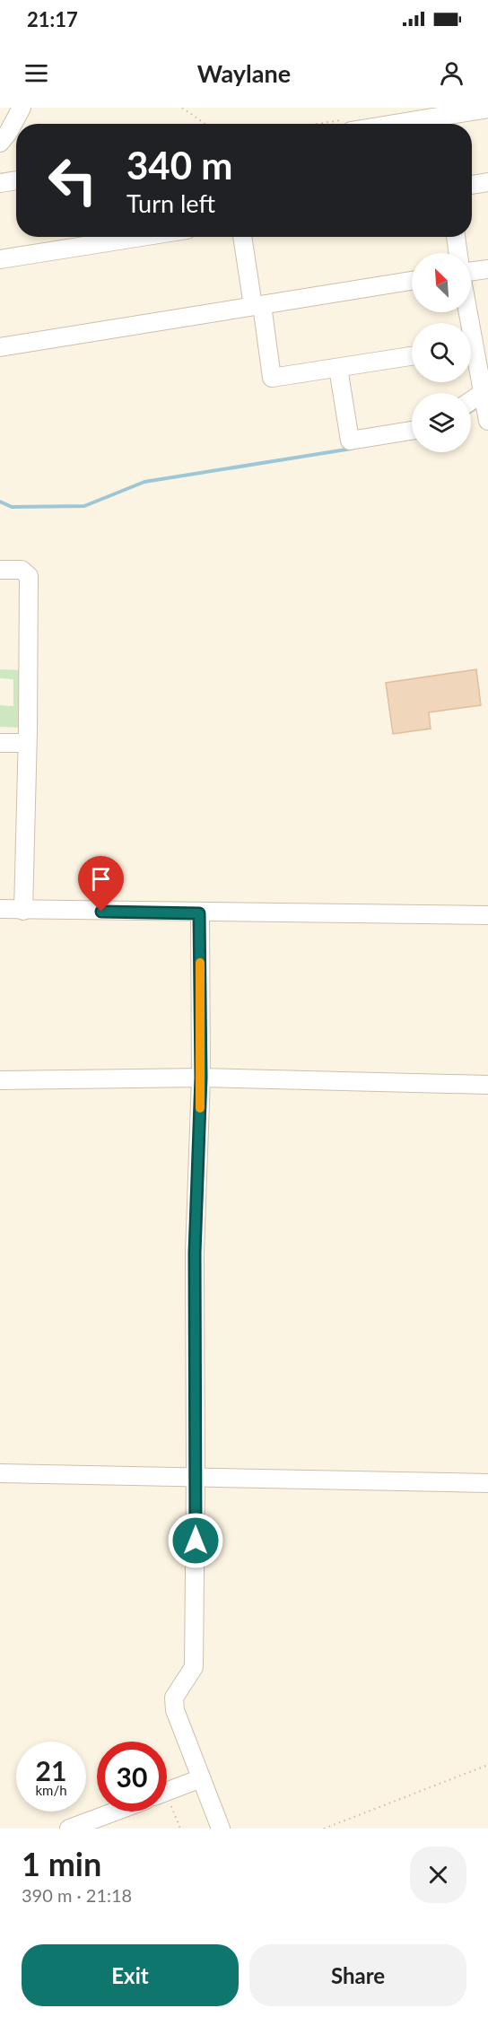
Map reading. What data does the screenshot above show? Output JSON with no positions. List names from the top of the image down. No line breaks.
{"north":"top left","page":{"status":"21:17","header":"Waylane","turn":["340 m","Turn left"],"speed":"21 km/h","limit":"30","heading":["1 min","390 m · 21:18"],"buttons":["Exit","Share"]}}
